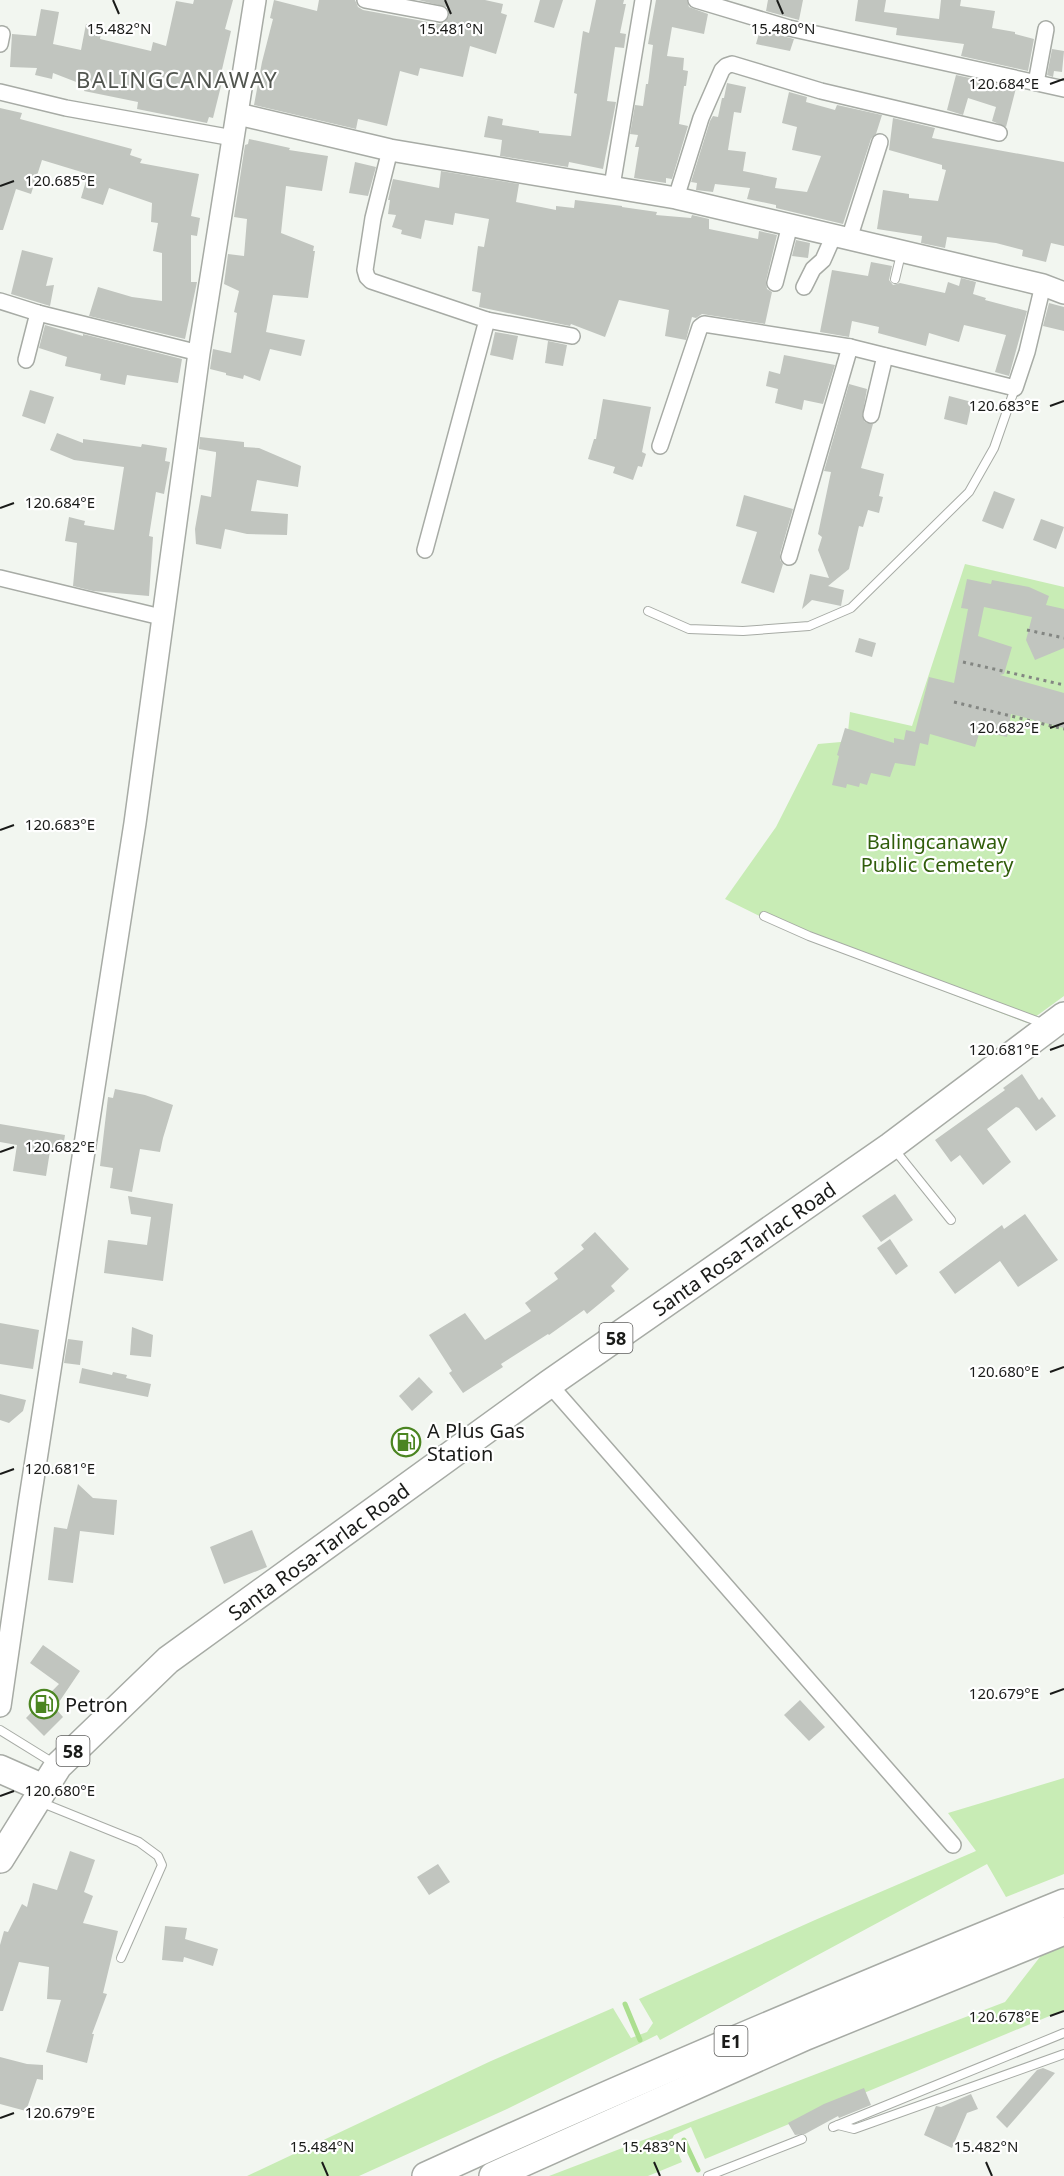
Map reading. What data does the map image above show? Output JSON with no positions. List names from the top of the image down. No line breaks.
{"streets":{"highway":["Santa Rosa-Tarlac Road","58","E1"]},"districts":["BALINGCANAWAY"],"parks":["Balingcanaway Public Cemetery"],"places":{"fuel station":["A Plus Gas Station","Petron"]},"coordinates":["15.482°N","15.481°N","15.480°N","120.684°E","120.685°E","120.683°E","120.682°E","120.681°E","120.680°E","120.679°E","120.678°E","15.484°N","15.483°N"]}
